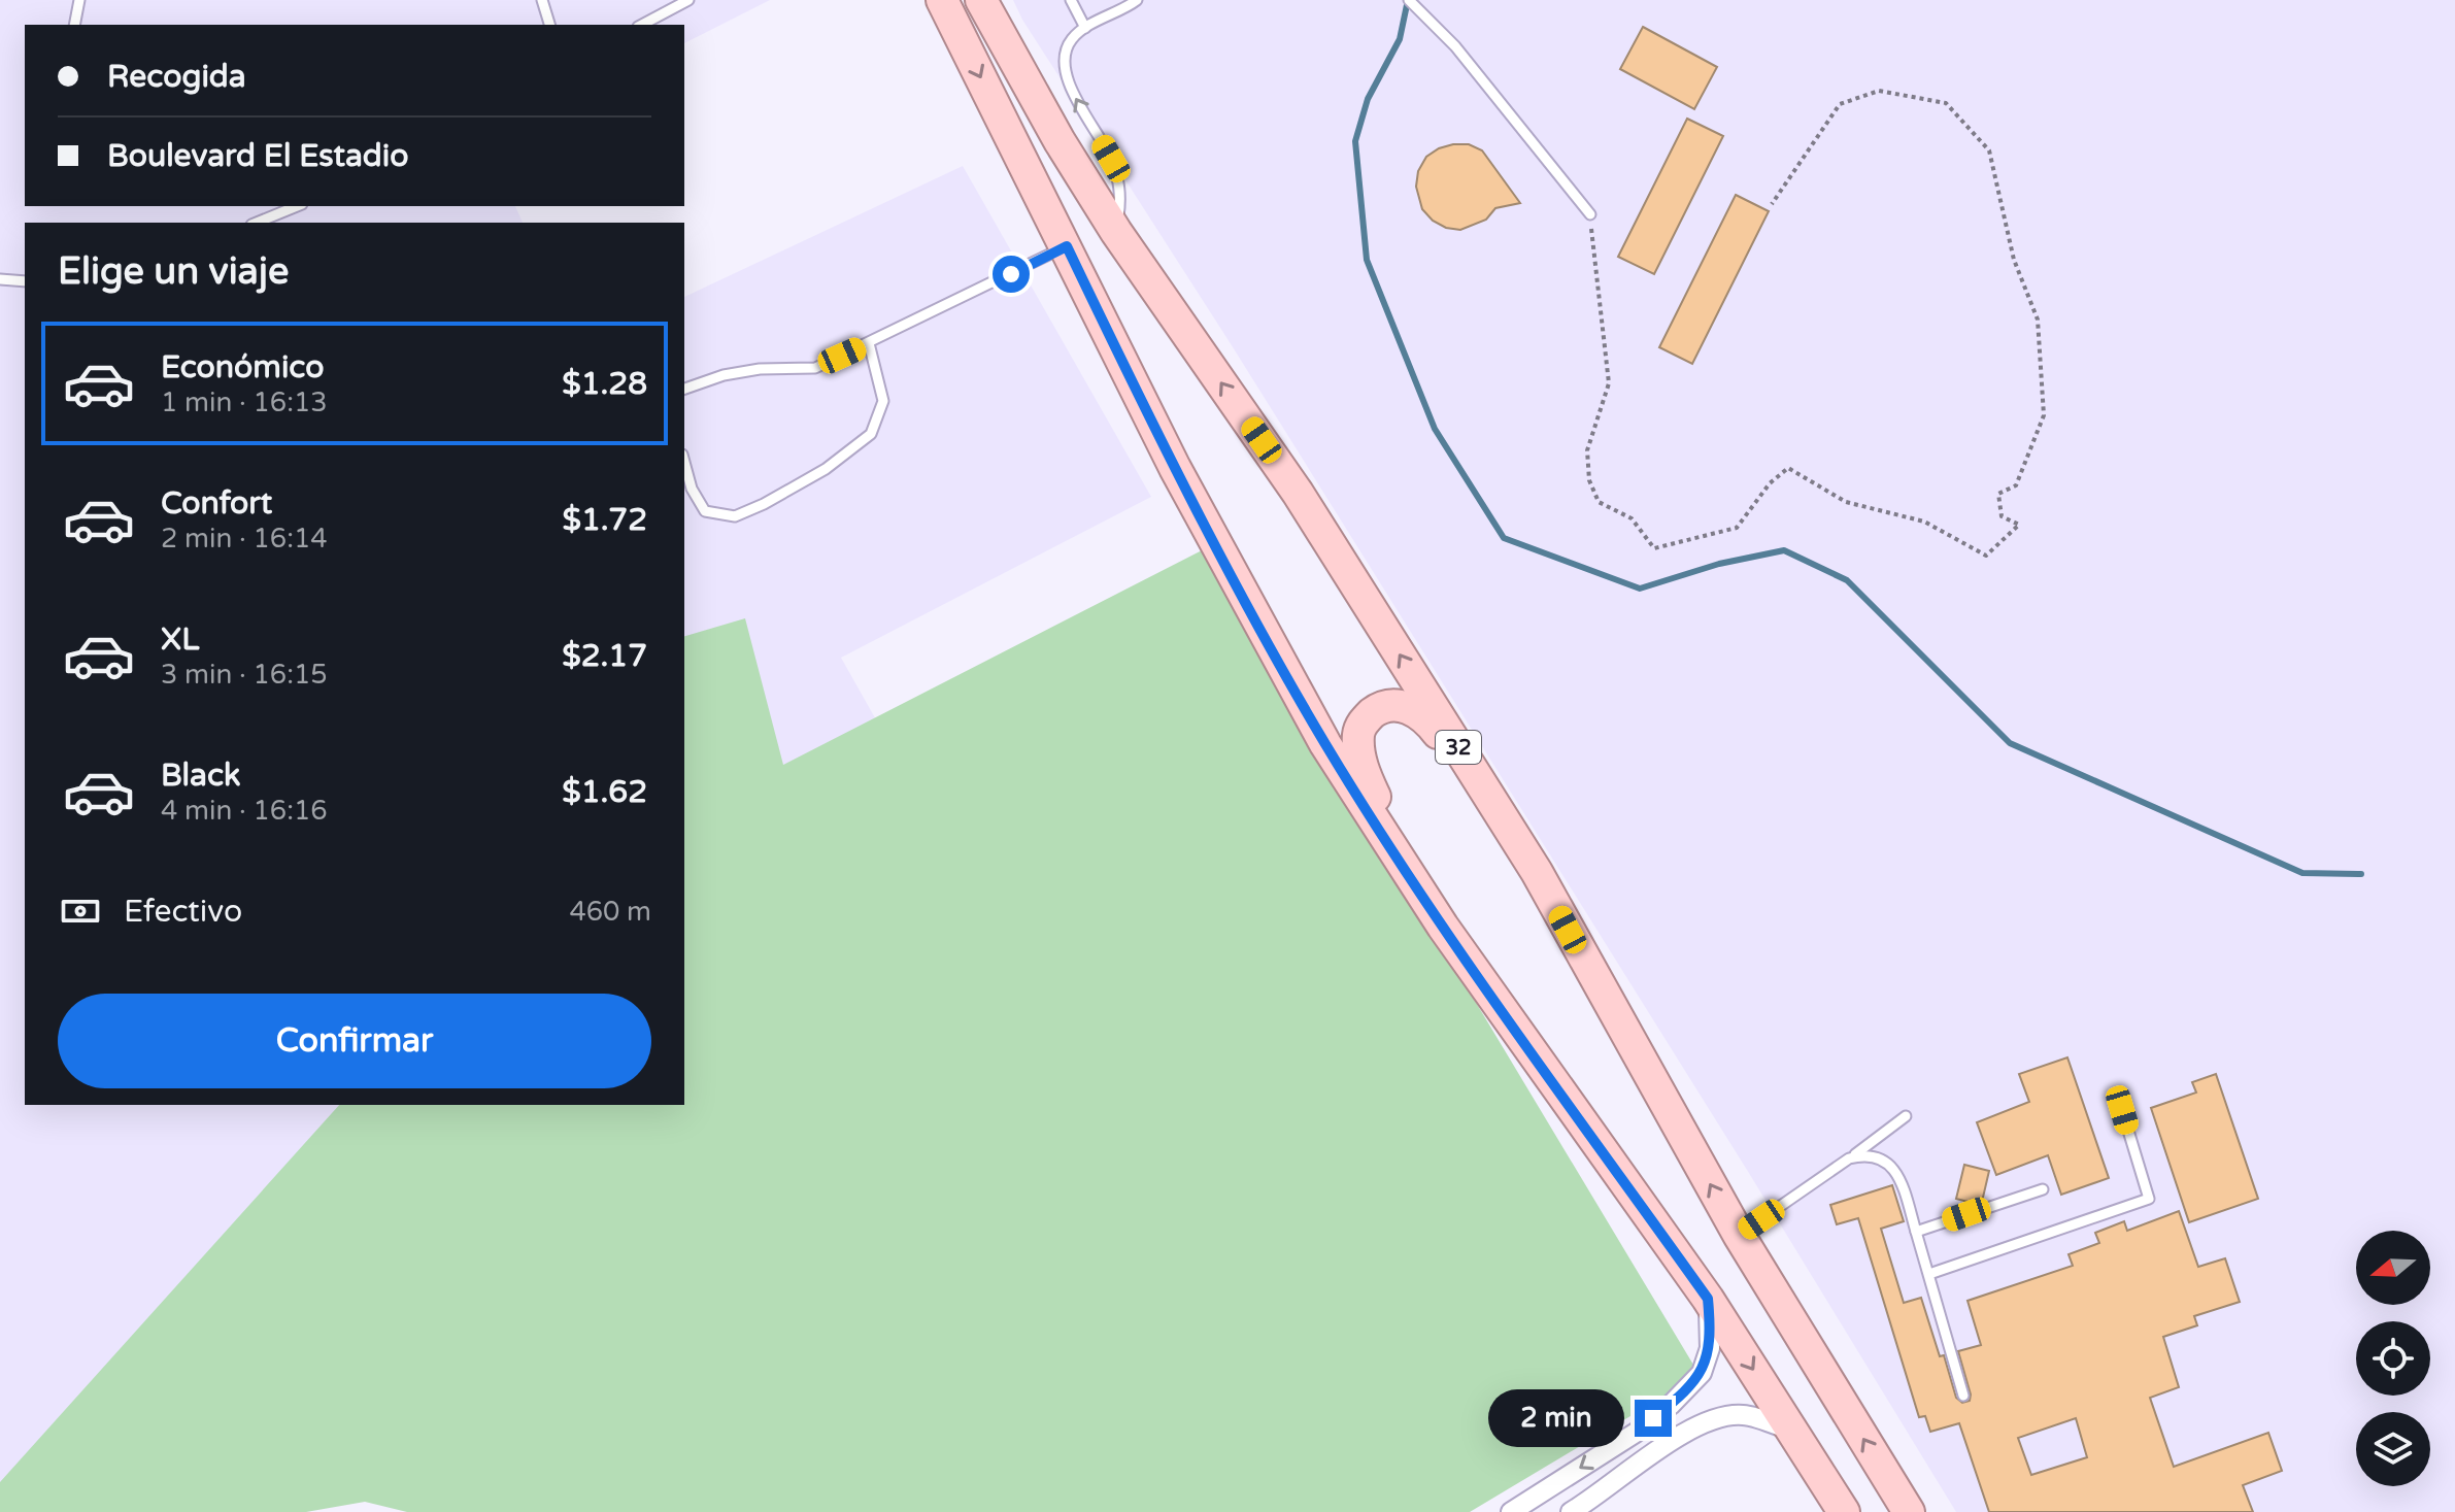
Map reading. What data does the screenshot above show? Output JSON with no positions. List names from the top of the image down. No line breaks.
{"streets":{"highway":["32"]},"north":"left","page":{"banner":["Recogida","Boulevard El Estadio"],"heading":"Elige un viaje","list":[{"name":"Económico","note":"1 min · 16:13","value":"$1.28"},{"name":"Confort","note":"2 min · 16:14","value":"$1.72"},{"name":"XL","note":"3 min · 16:15","value":"$2.17"},{"name":"Black","note":"4 min · 16:16","value":"$1.62"}],"pay":["Efectivo","460 m"],"buttons":"Confirmar","bubble":"2 min"}}
